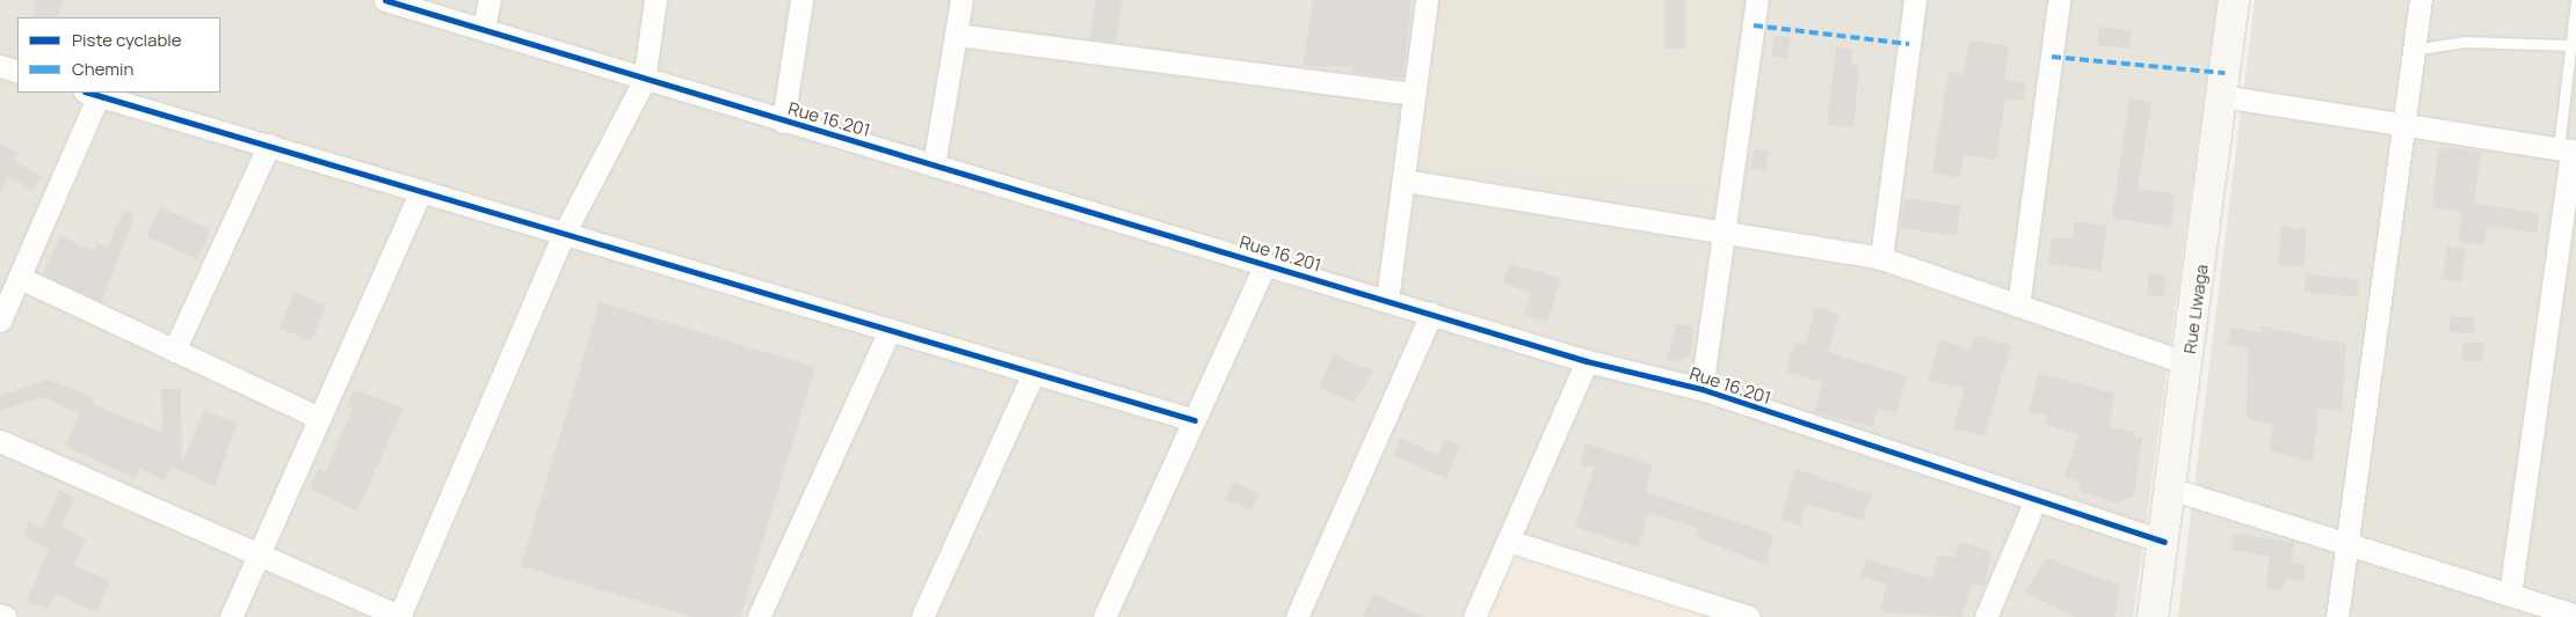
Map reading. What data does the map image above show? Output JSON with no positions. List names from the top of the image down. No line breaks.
{"streets":{"main road":["Rue Liwaga"],"street":["Rue 16.201"]},"crossings":[["Rue 16.201","Rue Liwaga"]],"legend":["Piste cyclable","Chemin"]}
